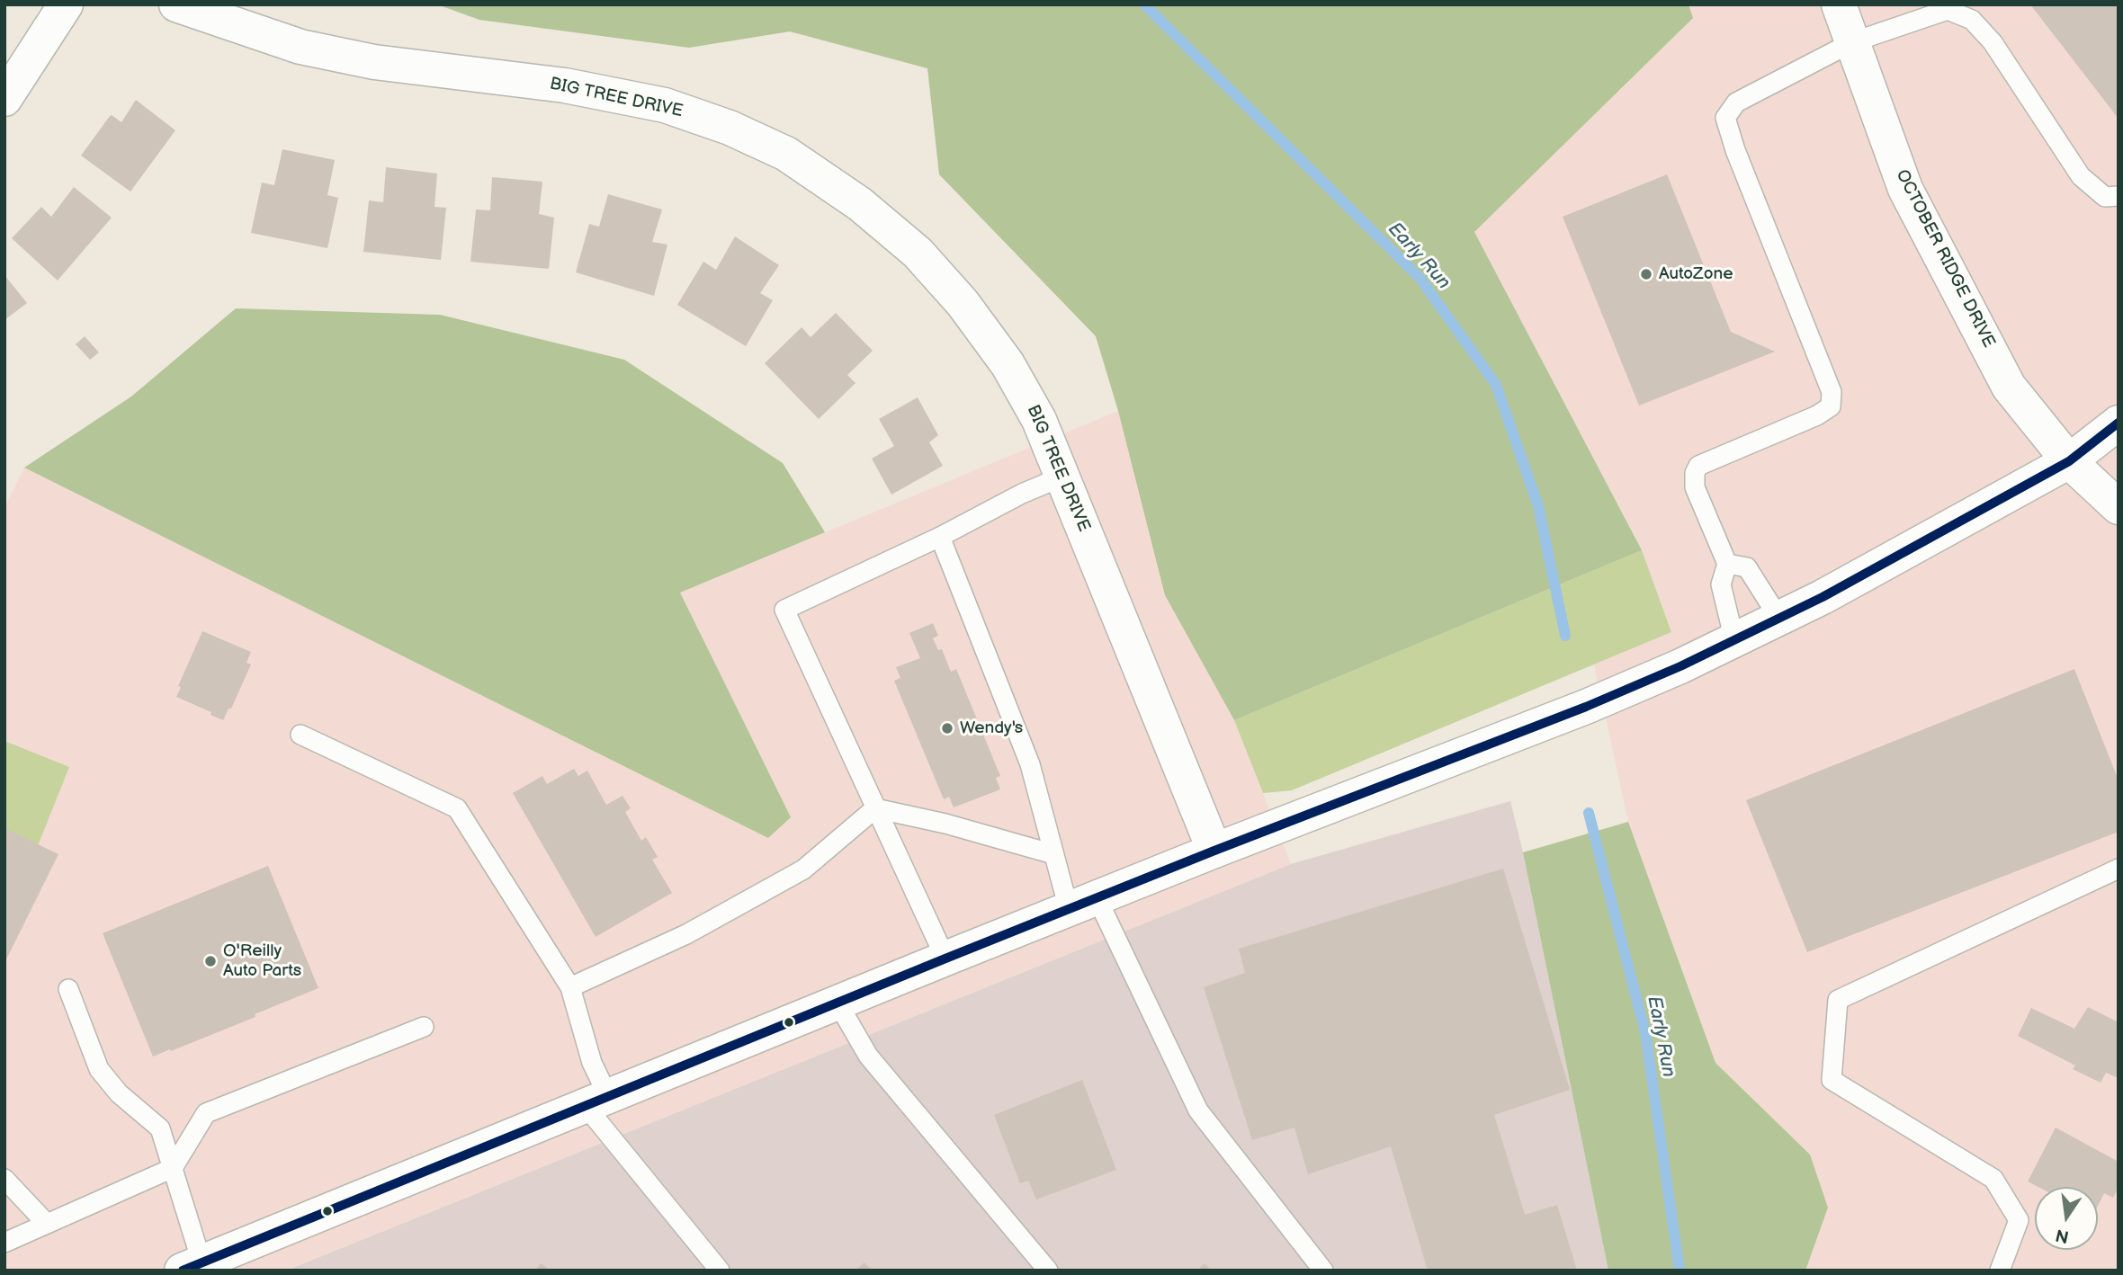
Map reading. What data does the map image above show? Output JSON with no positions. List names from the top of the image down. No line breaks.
{"streets":{"street":["BIG TREE DRIVE","OCTOBER RIDGE DRIVE"]},"water":["Early Run"],"places":["AutoZone","Wendy's","O'Reilly Auto Parts"],"north":"bottom"}
